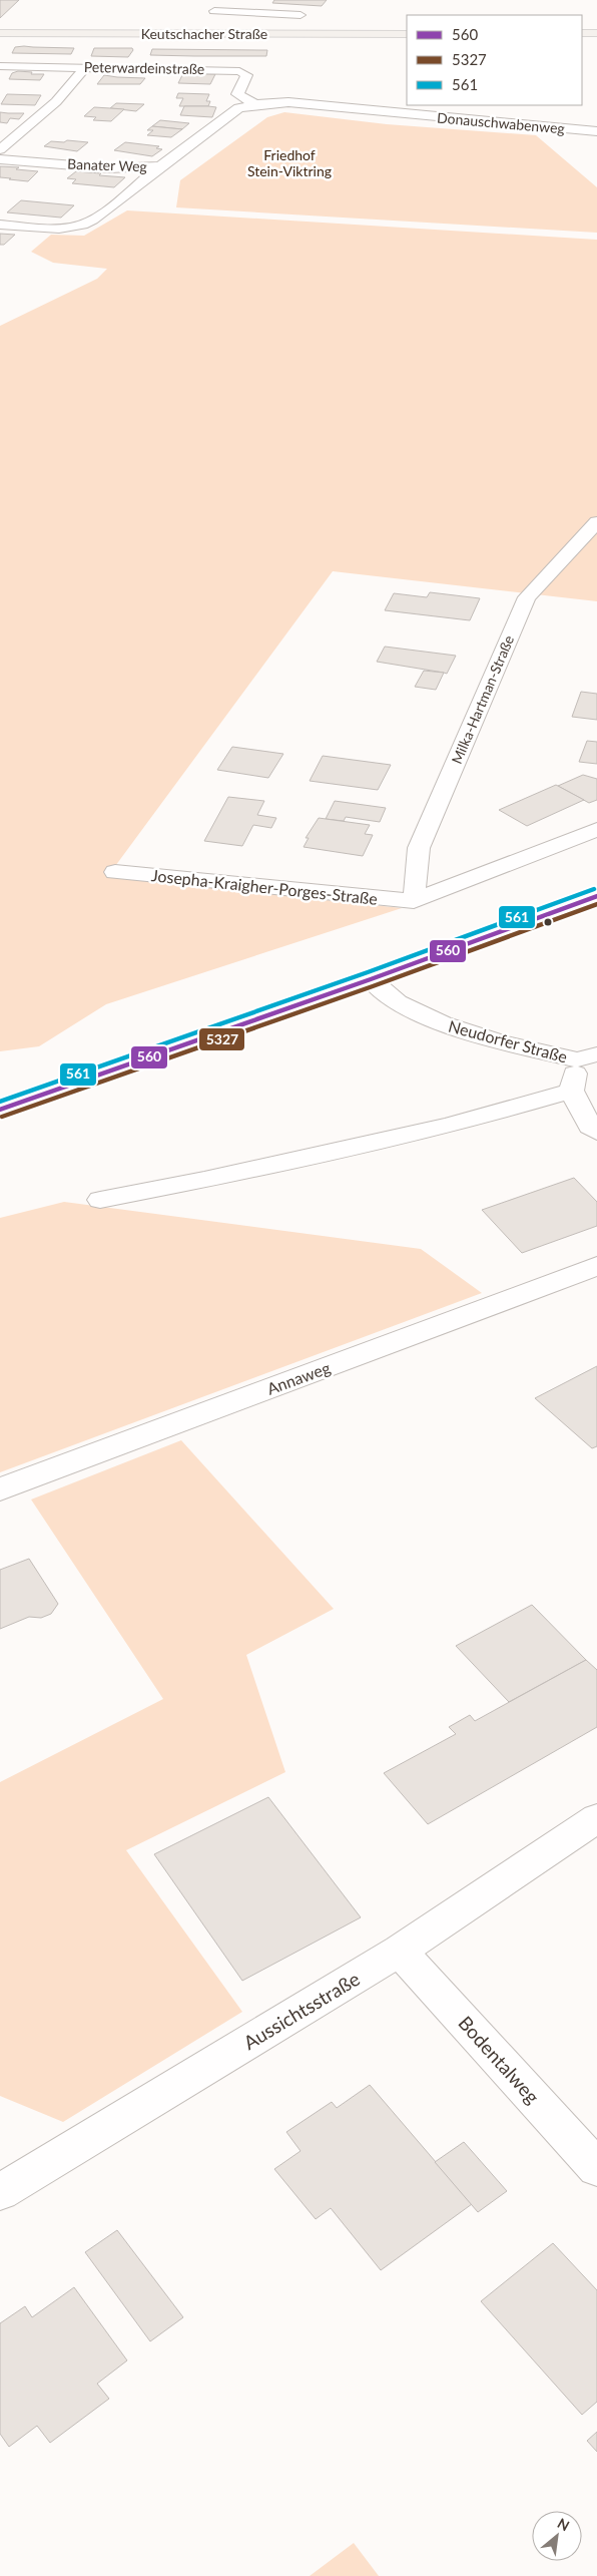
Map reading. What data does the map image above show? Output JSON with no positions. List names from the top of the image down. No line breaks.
{"streets":{"main road":["Keutschacher Straße"],"street":["Peterwardeinstraße","Donauschwabenweg","Banater Weg","Milka-Hartman-Straße","Josepha-Kraigher-Porges-Straße","Neudorfer Straße","Annaweg","Aussichtsstraße","Bodentalweg"]},"crossings":[["Peterwardeinstraße","Donauschwabenweg"],["Peterwardeinstraße","Banater Weg"],["Donauschwabenweg","Banater Weg"],["Milka-Hartman-Straße","Josepha-Kraigher-Porges-Straße"],["Aussichtsstraße","Bodentalweg"]],"parks":["Friedhof Stein-Viktring"],"lines":["transit line 561","transit line 560","transit line 5327"],"legend":["560","5327","561"],"north":"top right"}
